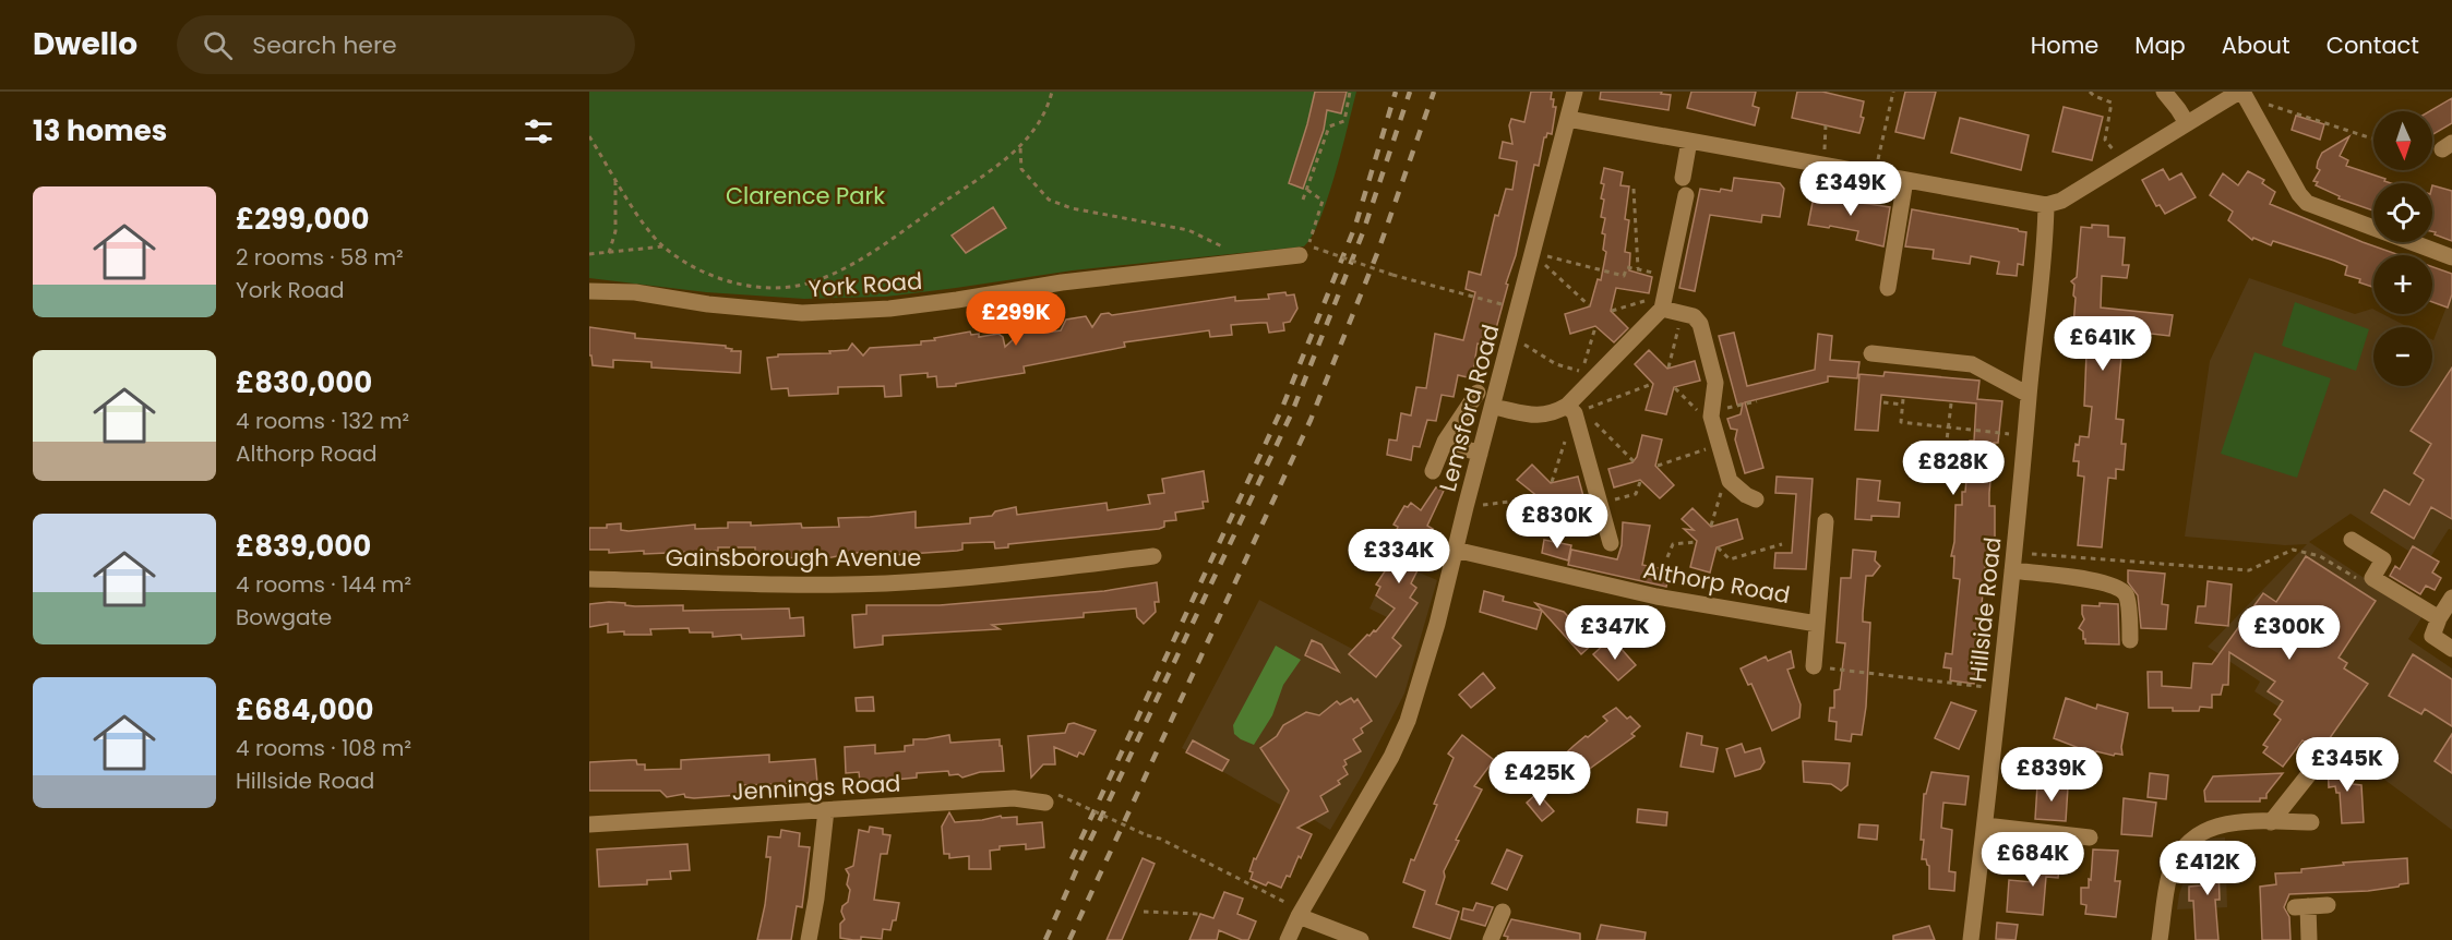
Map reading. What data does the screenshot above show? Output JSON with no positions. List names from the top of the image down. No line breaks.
{"streets":{"street":["York Road","Lemsford Road","Gainsborough Avenue","Althorp Road","Hillside Road","Jennings Road"]},"crossings":[["Lemsford Road","Althorp Road"]],"parks":["Clarence Park"],"north":"bottom","page":{"header":"Dwello","search":"Search here","nav":["Home","Map","About","Contact"],"heading":"13 homes","map_buttons":["+","−"],"price":["£349K","£299K","£641K","£828K","£830K","£334K","£347K","£300K","£345K","£839K","£425K","£684K","£412K"],"list":[{"name":"£299,000","note":"2 rooms · 58 m² · York Road"},{"name":"£830,000","note":"4 rooms · 132 m² · Althorp Road"},{"name":"£839,000","note":"4 rooms · 144 m² · Bowgate"},{"name":"£684,000","note":"4 rooms · 108 m² · Hillside Road"}]}}
